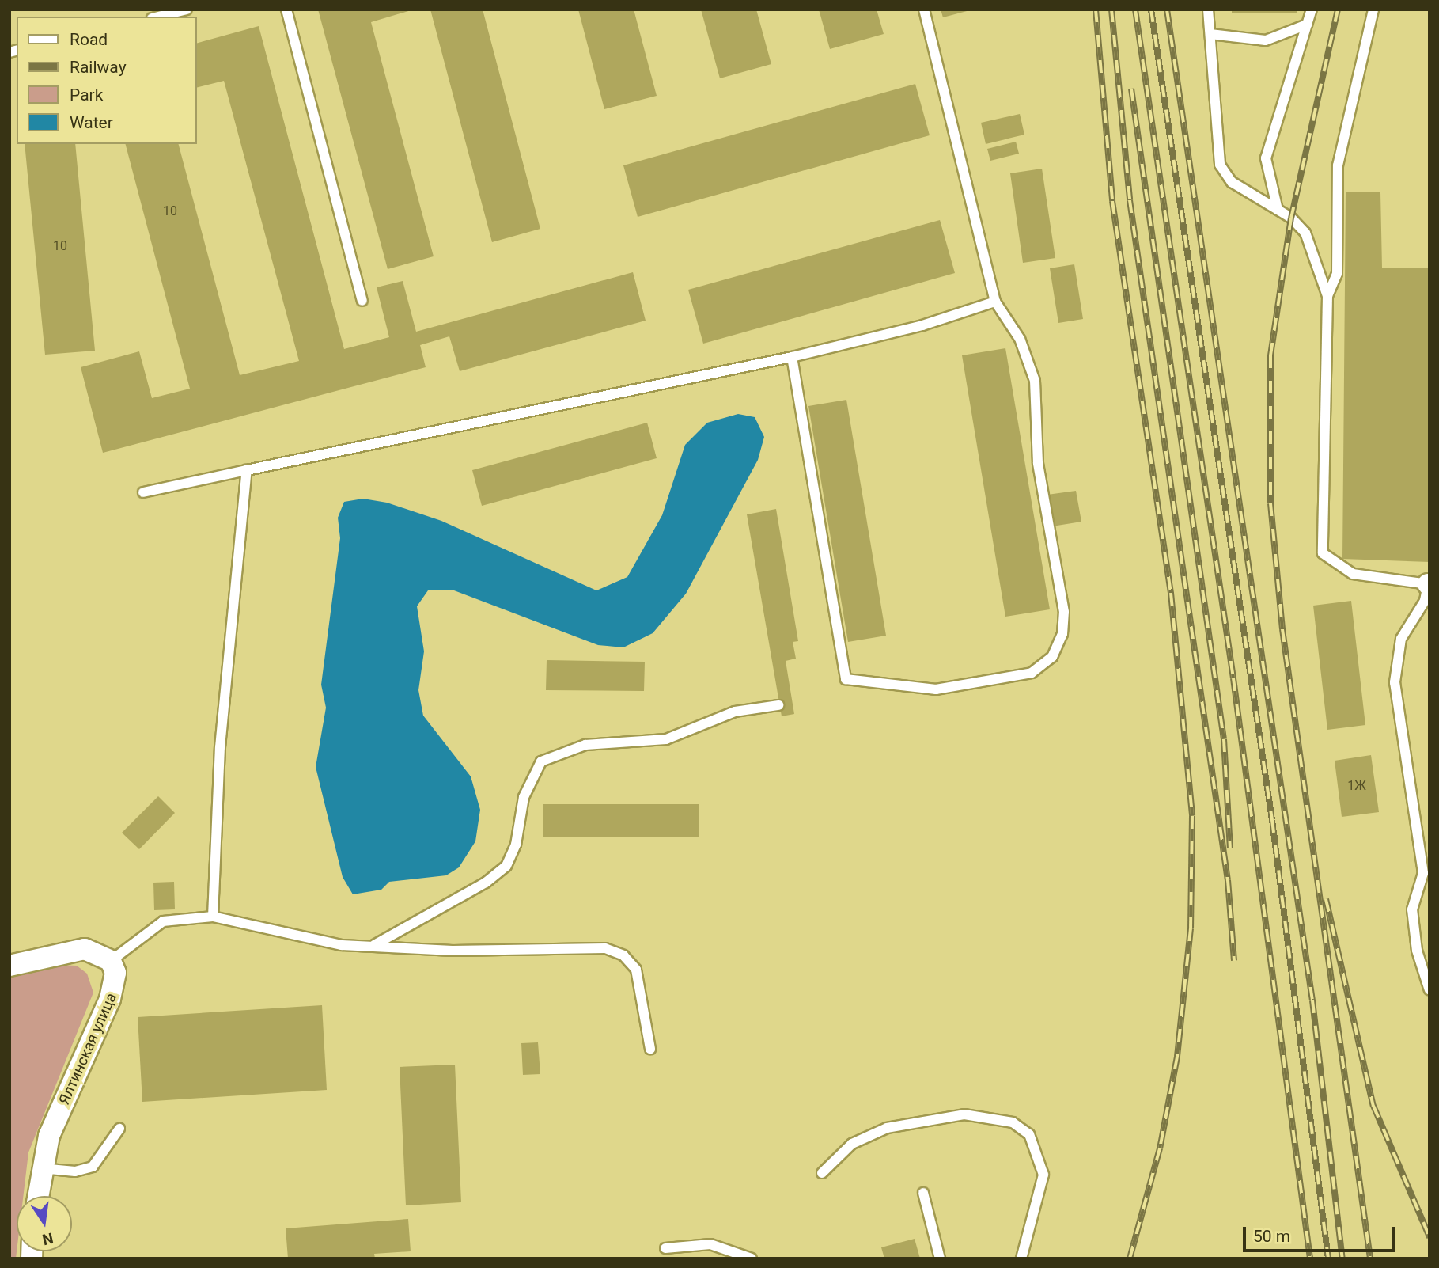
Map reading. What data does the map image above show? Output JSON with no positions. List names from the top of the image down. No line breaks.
{"streets":{"street":["Ялтинская улица"]},"house_numbers":["10","10","1Ж"],"legend":["Road","Railway","Park","Water"],"scale_bar":"50 m","north":"bottom"}
